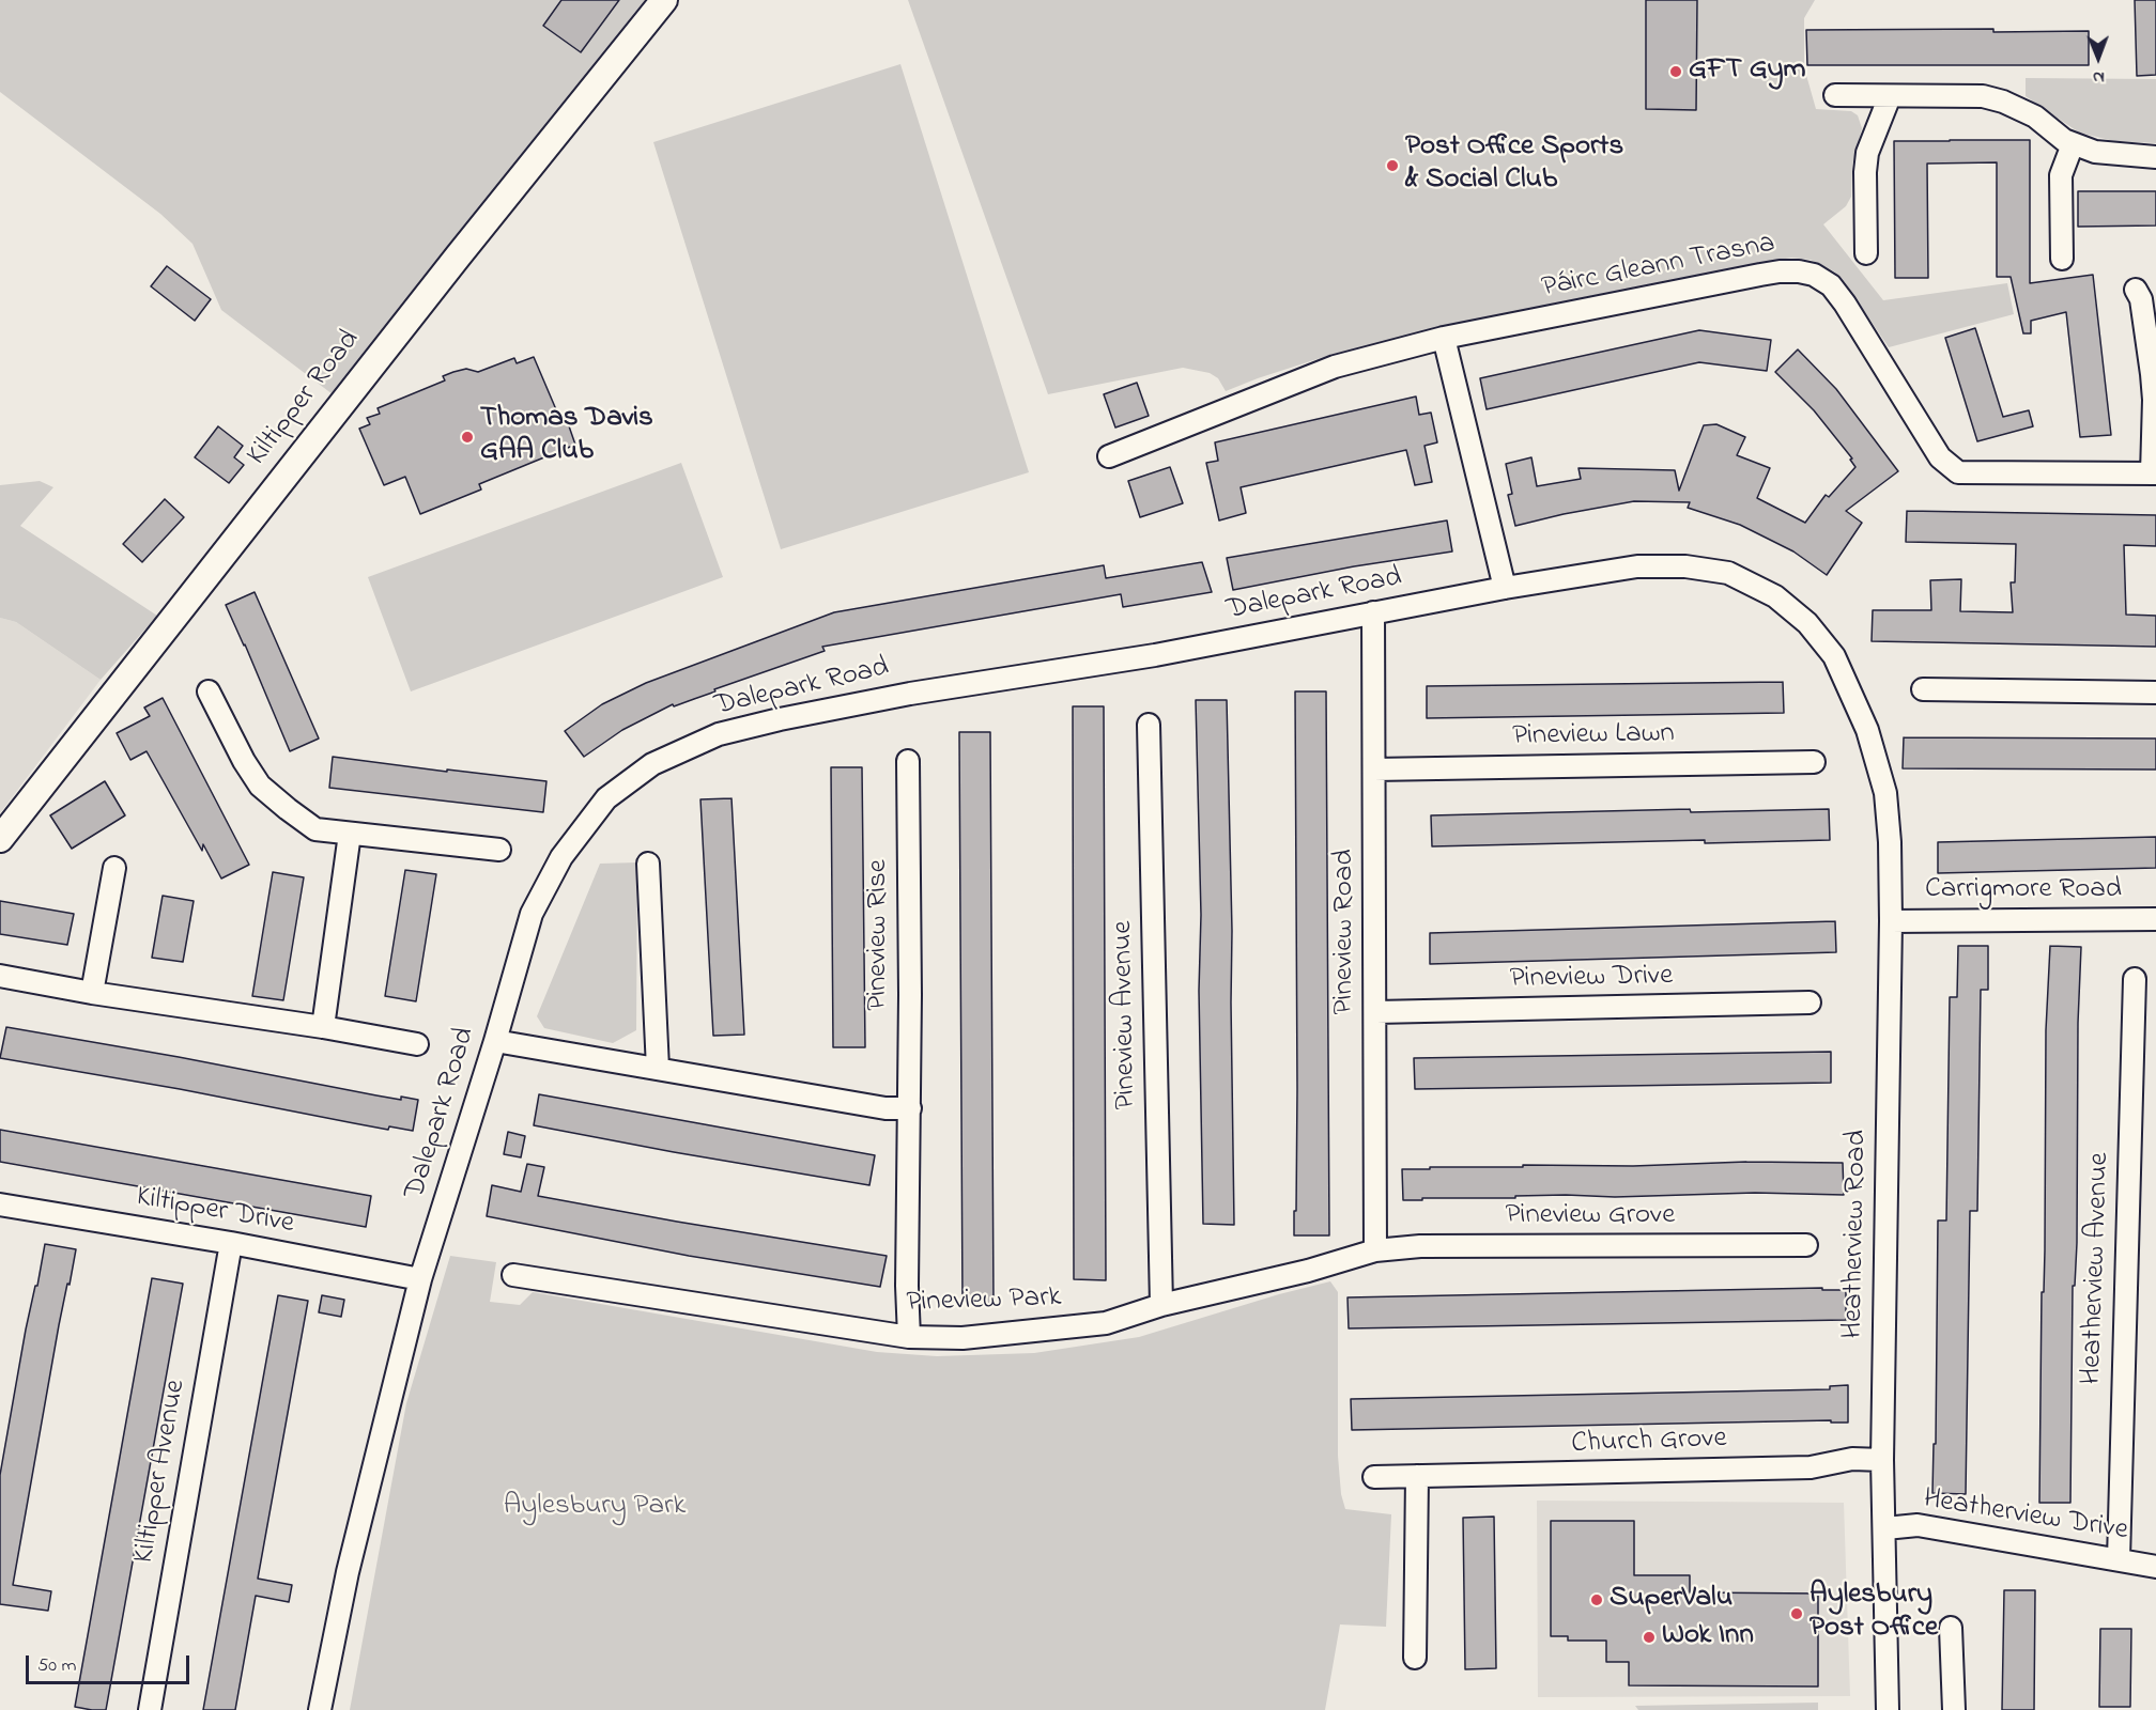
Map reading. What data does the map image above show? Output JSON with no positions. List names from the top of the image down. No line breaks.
{"streets":{"street":["Páirc Gleann Trasna","Kiltipper Road","Dalepark Road","Pineview Lawn","Carrigmore Road","Pineview Road","Pineview Rise","Pineview Drive","Pineview Avenue","Kiltipper Drive","Pineview Grove","Heatherview Road","Heatherview Avenue","Pineview Park","Church Grove","Kiltipper Avenue","Heatherview Drive"]},"crossings":[["Dalepark Road","Pineview Road"],["Dalepark Road","Kiltipper Drive"],["Dalepark Road","Heatherview Road"],["Pineview Lawn","Pineview Road"],["Carrigmore Road","Heatherview Road"],["Pineview Road","Pineview Drive"],["Pineview Road","Pineview Grove"],["Pineview Road","Pineview Park"],["Pineview Rise","Pineview Park"],["Pineview Avenue","Pineview Park"],["Kiltipper Drive","Kiltipper Avenue"],["Pineview Grove","Pineview Park"],["Heatherview Road","Church Grove"],["Heatherview Road","Heatherview Drive"],["Heatherview Avenue","Heatherview Drive"]],"parks":["Aylesbury Park"],"places":["GFT Gym","Post Office Sports & Social Club","Thomas Davis GAA Club","SuperValu","Aylesbury Post Office","Wok Inn"],"scale_bar":"50 m","north":"bottom"}
